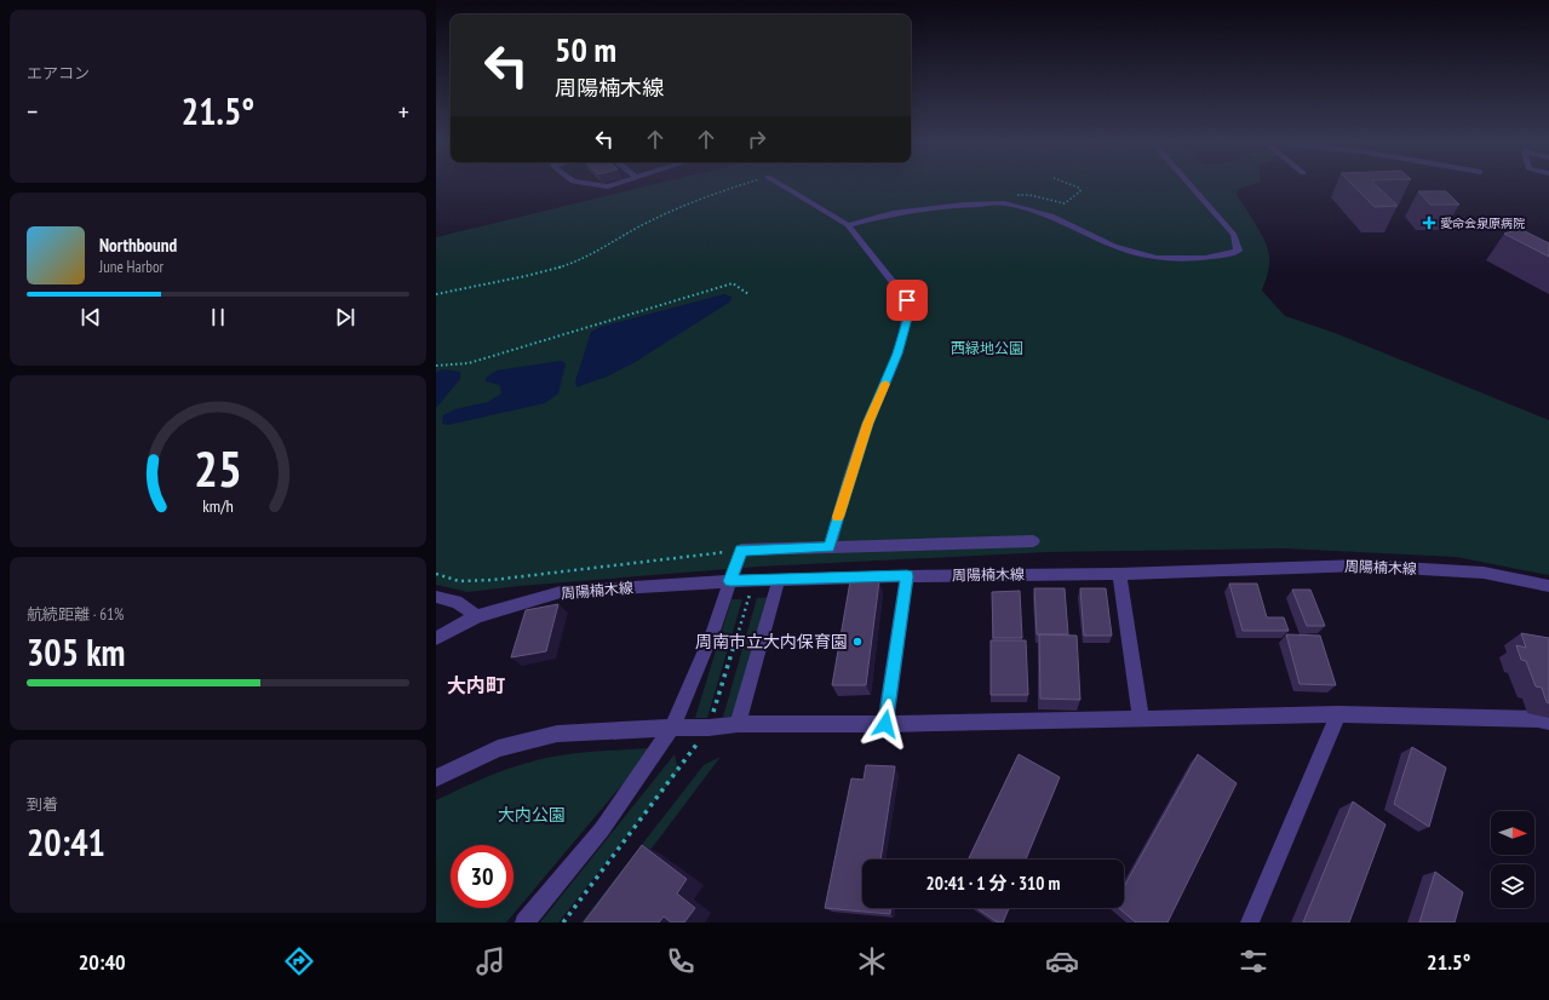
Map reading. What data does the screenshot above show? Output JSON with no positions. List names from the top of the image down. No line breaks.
{"streets":{"street":["周陽楠木線"]},"districts":["大内町"],"parks":["西緑地公園","大内公園"],"places":{"health":["愛命会泉原病院"],"other":["周南市立大内保育園"]},"north":"right","page":{"tile":["エアコン",["航続距離 · 61%","305 km"],["到着","20:41"]],"turn":["50 m","周陽楠木線"],"heat":["−","21.5°","+"],"song":["Northbound","June Harbor"],"limit":"30","trip":"20:41 · 1 分 · 310 m","tabs":["20:40","21.5°"],"gauge":["25","km/h"]}}
